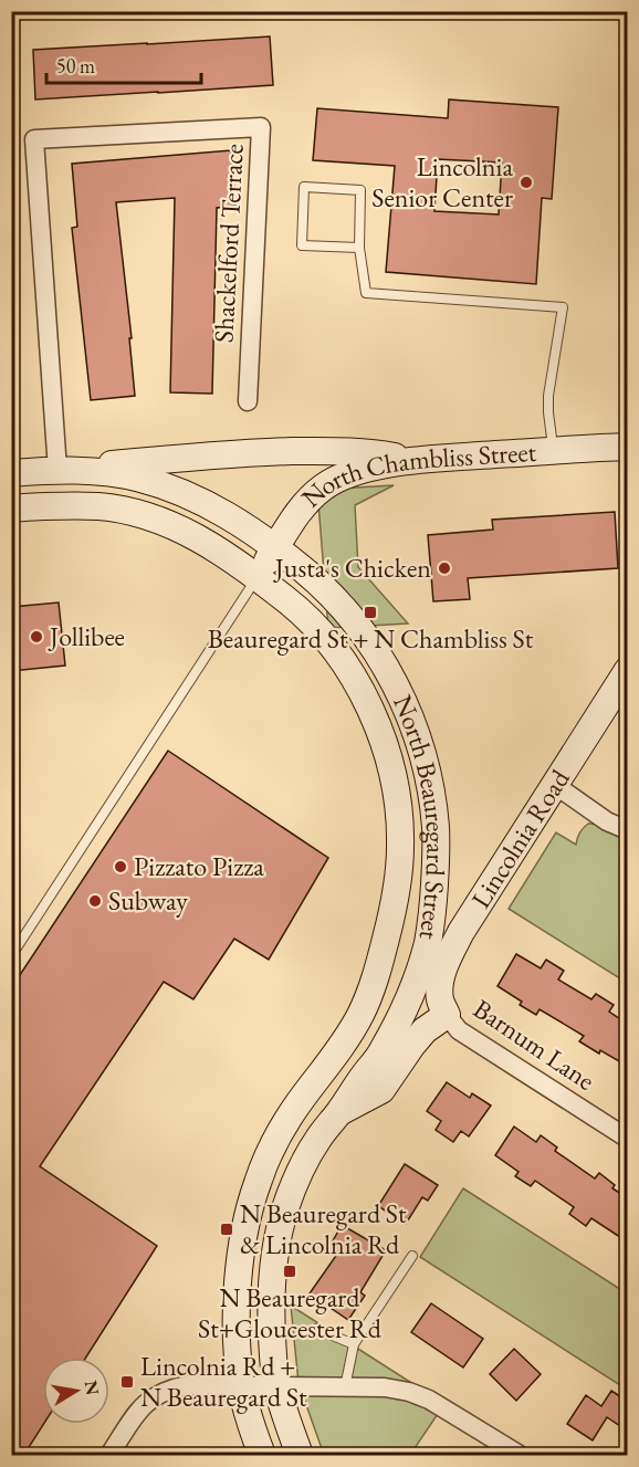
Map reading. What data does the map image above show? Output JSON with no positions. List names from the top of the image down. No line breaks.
{"streets":{"main road":["North Chambliss Street","North Beauregard Street","Lincolnia Road"],"street":["Shackelford Terrace","Barnum Lane"]},"crossings":[["Shackelford Terrace","North Beauregard Street"],["North Chambliss Street","North Beauregard Street"],["Lincolnia Road","Barnum Lane"]],"places":{"other":["Lincolnia Senior Center","Justa's Chicken","Jollibee","Pizzato Pizza","Subway"],"transit":["Beauregard St + N Chambliss St","N Beauregard St & Lincolnia Rd","N Beauregard St+Gloucester Rd","Lincolnia Rd + N Beauregard St"]},"scale_bar":"50 m","north":"right"}
